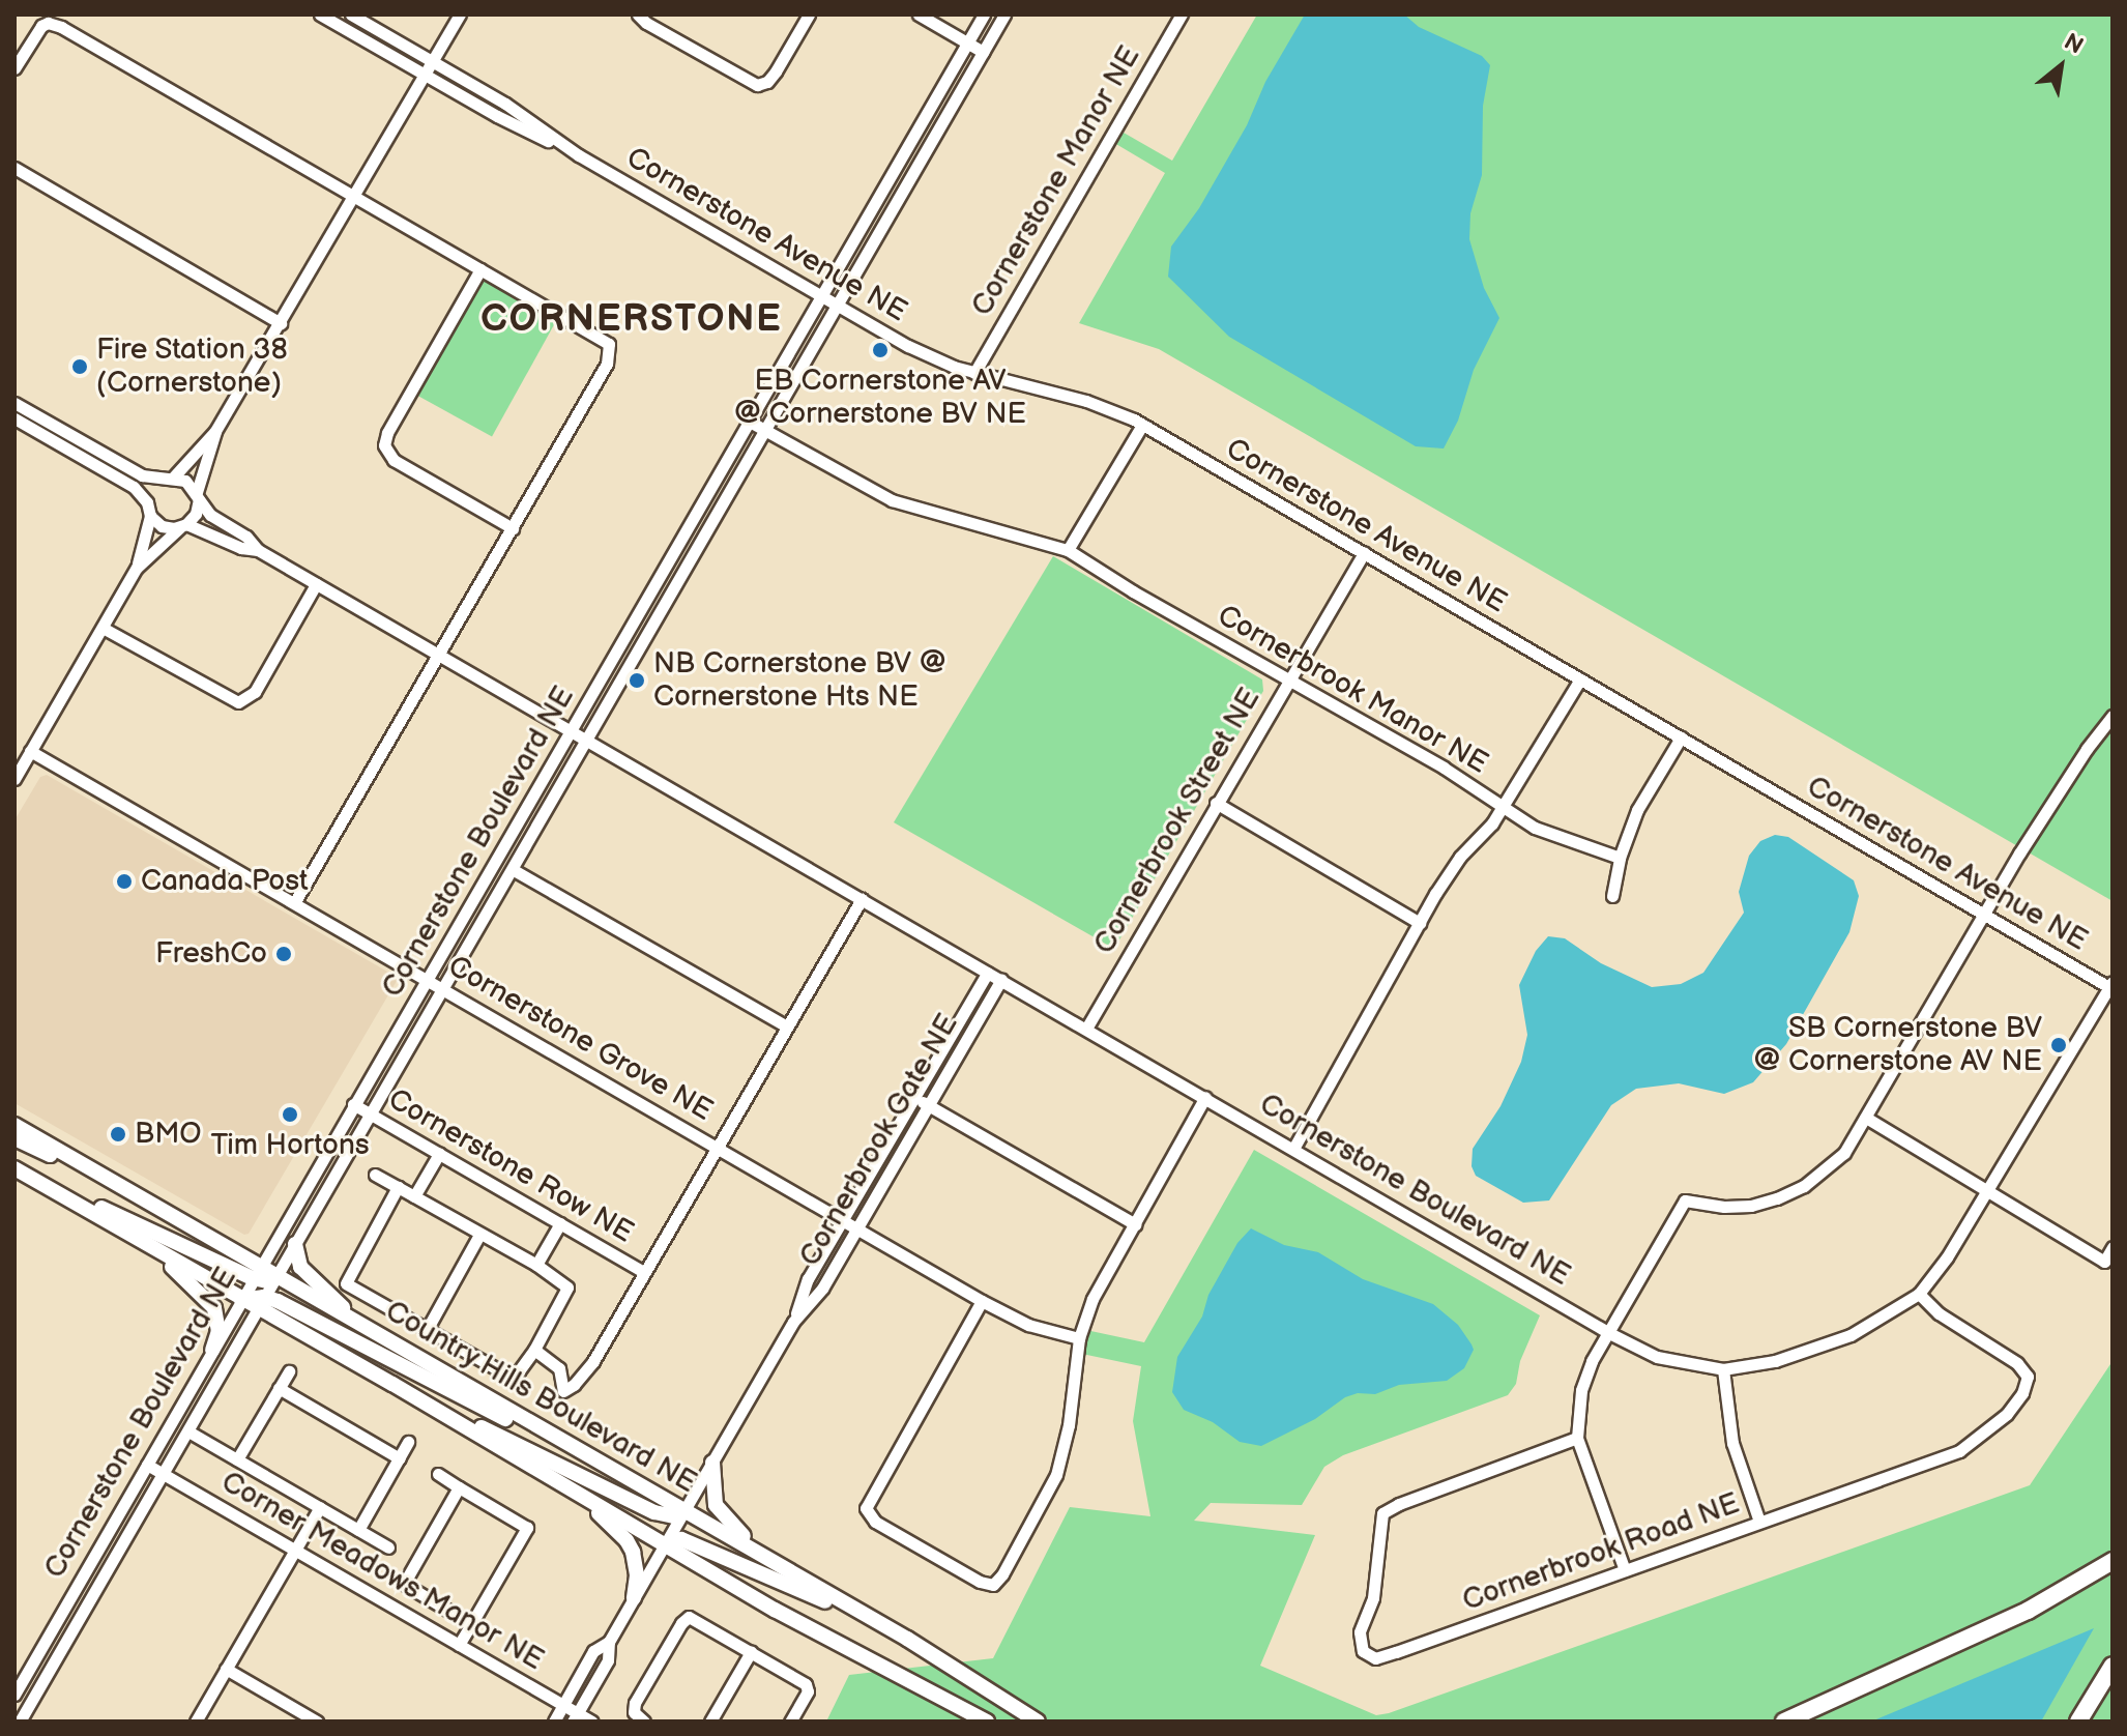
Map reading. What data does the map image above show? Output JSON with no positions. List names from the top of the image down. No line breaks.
{"streets":{"main road":["Country Hills Boulevard NE"],"street":["Cornerstone Manor NE","Cornerstone Avenue NE","Cornerbrook Manor NE","Cornerbrook Street NE","Cornerstone Boulevard NE","Cornerstone Grove NE","Cornerbrook Gate NE","Cornerstone Row NE","Cornerbrook Road NE","Corner Meadows Manor NE"]},"crossings":[["Cornerstone Manor NE","Cornerstone Avenue NE"],["Cornerstone Avenue NE","Cornerbrook Street NE"],["Cornerstone Avenue NE","Cornerstone Boulevard NE"],["Cornerbrook Manor NE","Cornerbrook Street NE"],["Cornerbrook Manor NE","Cornerstone Boulevard NE"],["Cornerbrook Street NE","Cornerstone Boulevard NE"],["Cornerstone Boulevard NE","Cornerstone Grove NE"],["Cornerstone Boulevard NE","Cornerbrook Gate NE"],["Cornerstone Boulevard NE","Cornerstone Row NE"],["Cornerstone Boulevard NE","Country Hills Boulevard NE"],["Cornerstone Boulevard NE","Cornerbrook Road NE"],["Cornerstone Boulevard NE","Corner Meadows Manor NE"],["Cornerstone Grove NE","Cornerbrook Gate NE"],["Cornerbrook Gate NE","Country Hills Boulevard NE"]],"districts":["CORNERSTONE"],"places":["EB Cornerstone AV @ Cornerstone BV NE","Fire Station 38 (Cornerstone)","NB Cornerstone BV @ Cornerstone Hts NE","Canada Post","FreshCo","SB Cornerstone BV @ Cornerstone AV NE","Tim Hortons","BMO"],"north":"top right"}
